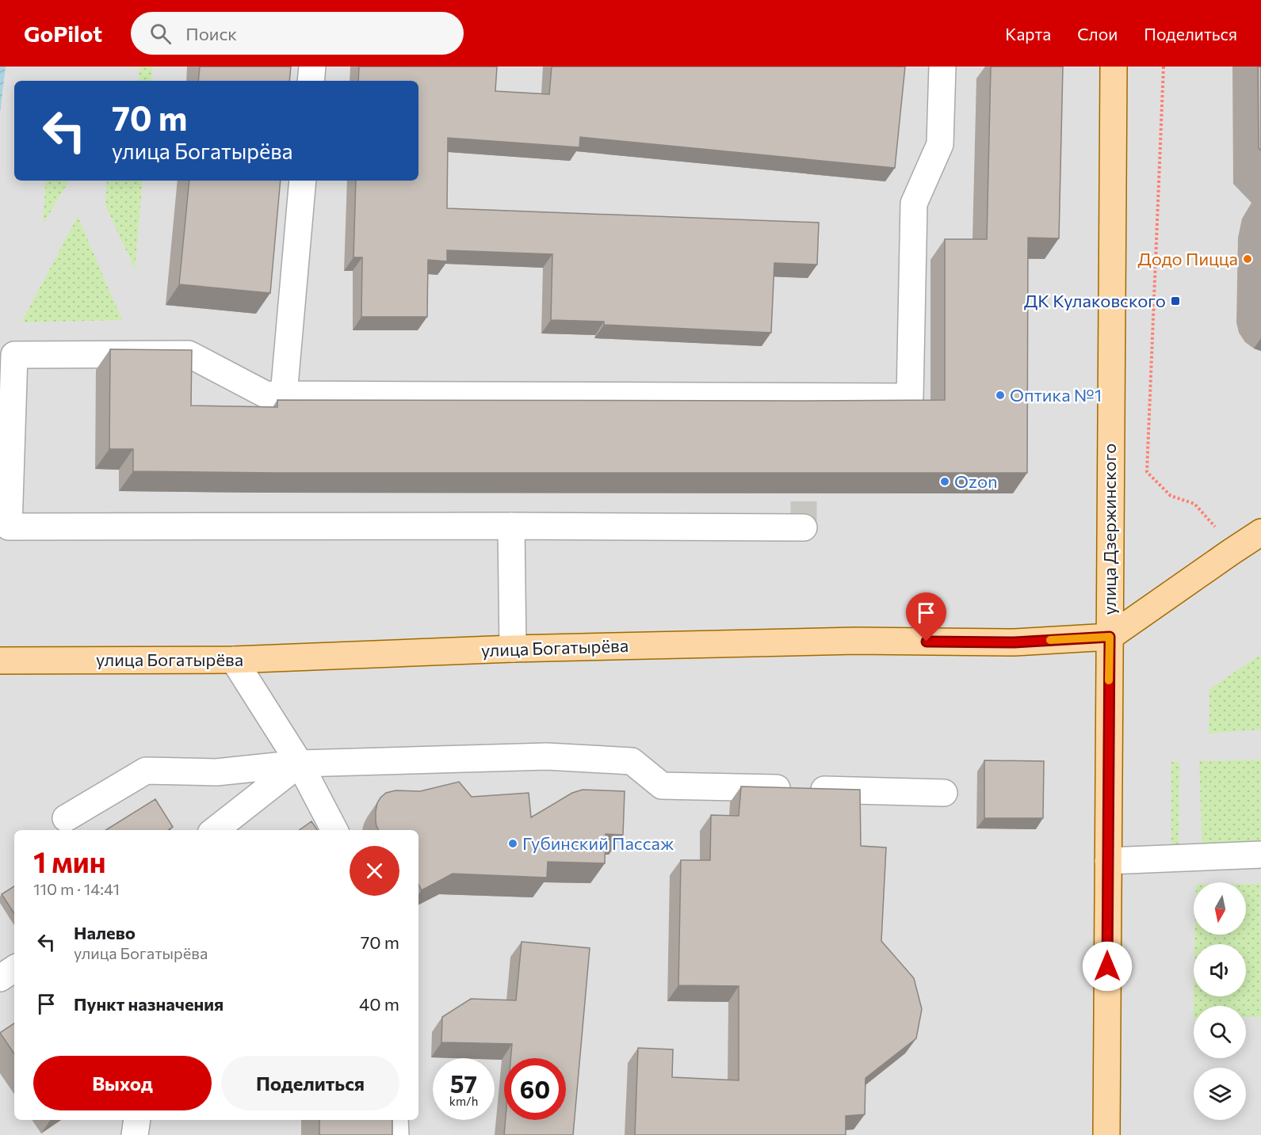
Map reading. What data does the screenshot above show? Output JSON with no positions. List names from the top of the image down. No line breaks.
{"streets":{"main road":["улица Дзержинского","улица Богатырёва"]},"crossings":[["улица Дзержинского","улица Богатырёва"]],"places":{"other":["Додо Пицца","Оптика №1","Ozon","Губинский Пассаж"],"transit":["ДК Кулаковского"]},"north":"bottom","page":{"header":"GoPilot","search":"Поиск","nav":["Карта","Слои","Поделиться"],"turn":["70 m","улица Богатырёва"],"heading":["1 мин","110 m · 14:41"],"list":[{"name":"Налево","note":"улица Богатырёва","value":"70 m"},{"name":"Пункт назначения","value":"40 m"}],"buttons":["Выход","Поделиться"],"speed":"57 km/h","limit":"60"}}
